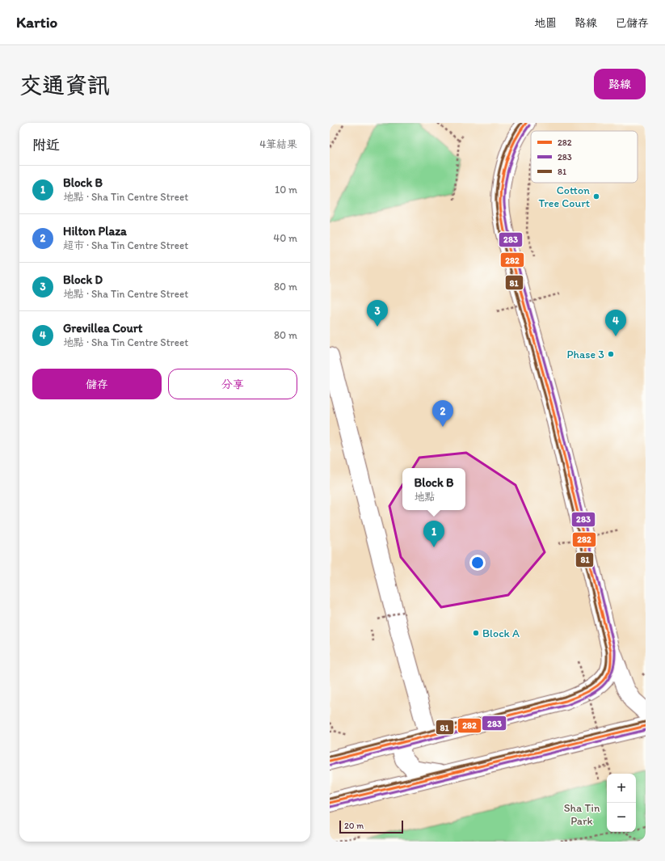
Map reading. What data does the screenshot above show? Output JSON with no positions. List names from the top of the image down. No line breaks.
{"parks":["Sha Tin Park"],"places":["Cotton Tree Court","Phase 3","Block A"],"lines":["transit line 282","transit line 81","transit line 283"],"legend":["282","283","81"],"scale_bar":"20 m","page":{"header":"Kartio","nav":["地圖","路線","已儲存"],"buttons":["路線",["儲存","分享"]],"title":"交通資訊","heading":["附近","4筆結果"],"list":[{"mark":"1","name":"Block B","note":"地點 · Sha Tin Centre Street","value":"10 m"},{"mark":"2","name":"Hilton Plaza","note":"超市 · Sha Tin Centre Street","value":"40 m"},{"mark":"3","name":"Block D","note":"地點 · Sha Tin Centre Street","value":"80 m"},{"mark":"4","name":"Grevillea Court","note":"地點 · Sha Tin Centre Street","value":"80 m"}],"pins":["3","4","2","1"],"popup":["Block B","地點"],"map_buttons":["+","−"],"scale":"20 m"}}
